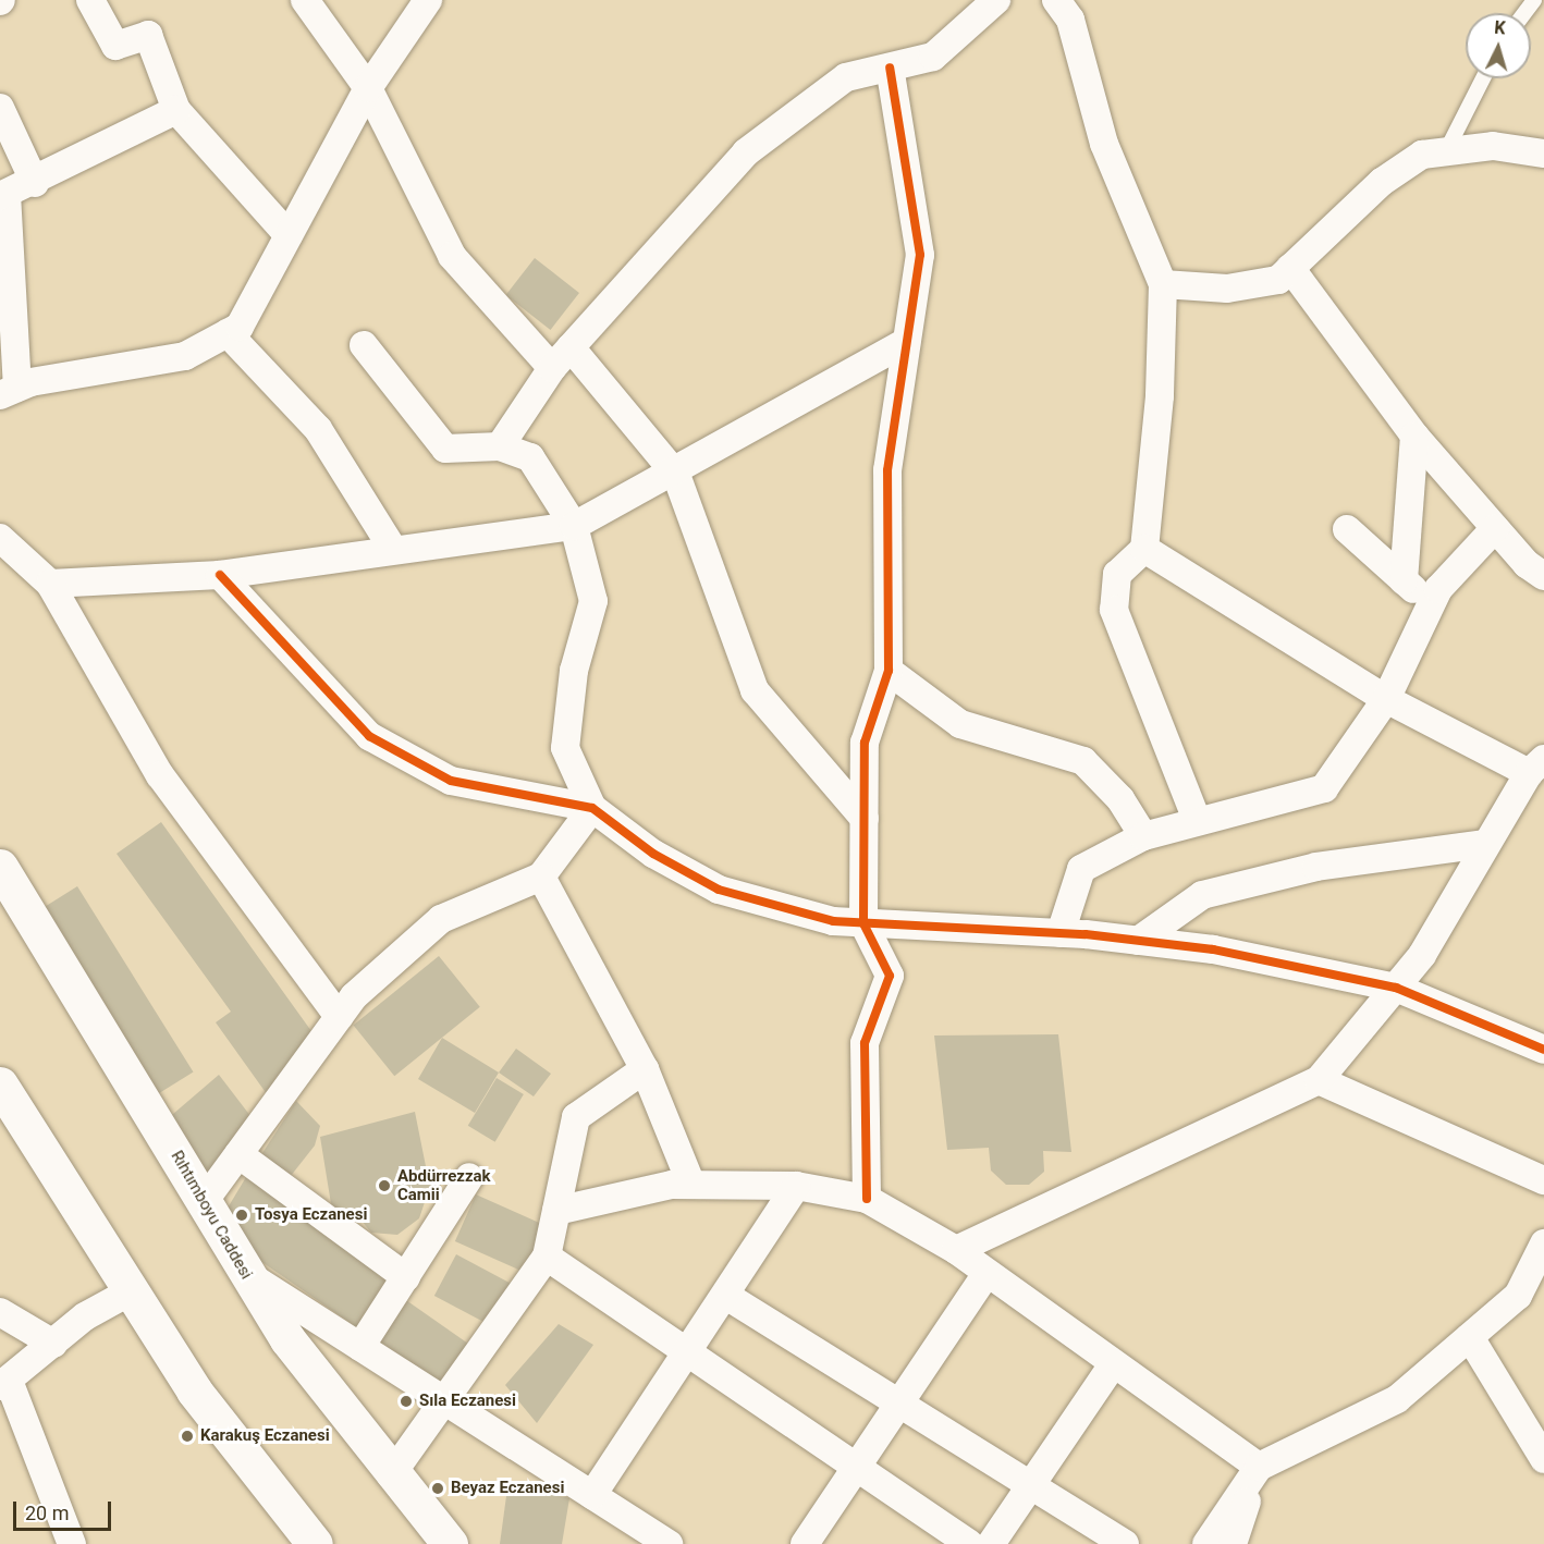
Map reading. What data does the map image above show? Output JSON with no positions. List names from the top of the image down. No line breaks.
{"streets":{"street":["Rıhtımboyu Caddesi"]},"places":["Abdürrezzak Camii","Tosya Eczanesi","Sıla Eczanesi","Karakuş Eczanesi","Beyaz Eczanesi"],"scale_bar":"20 m","north":"top"}
